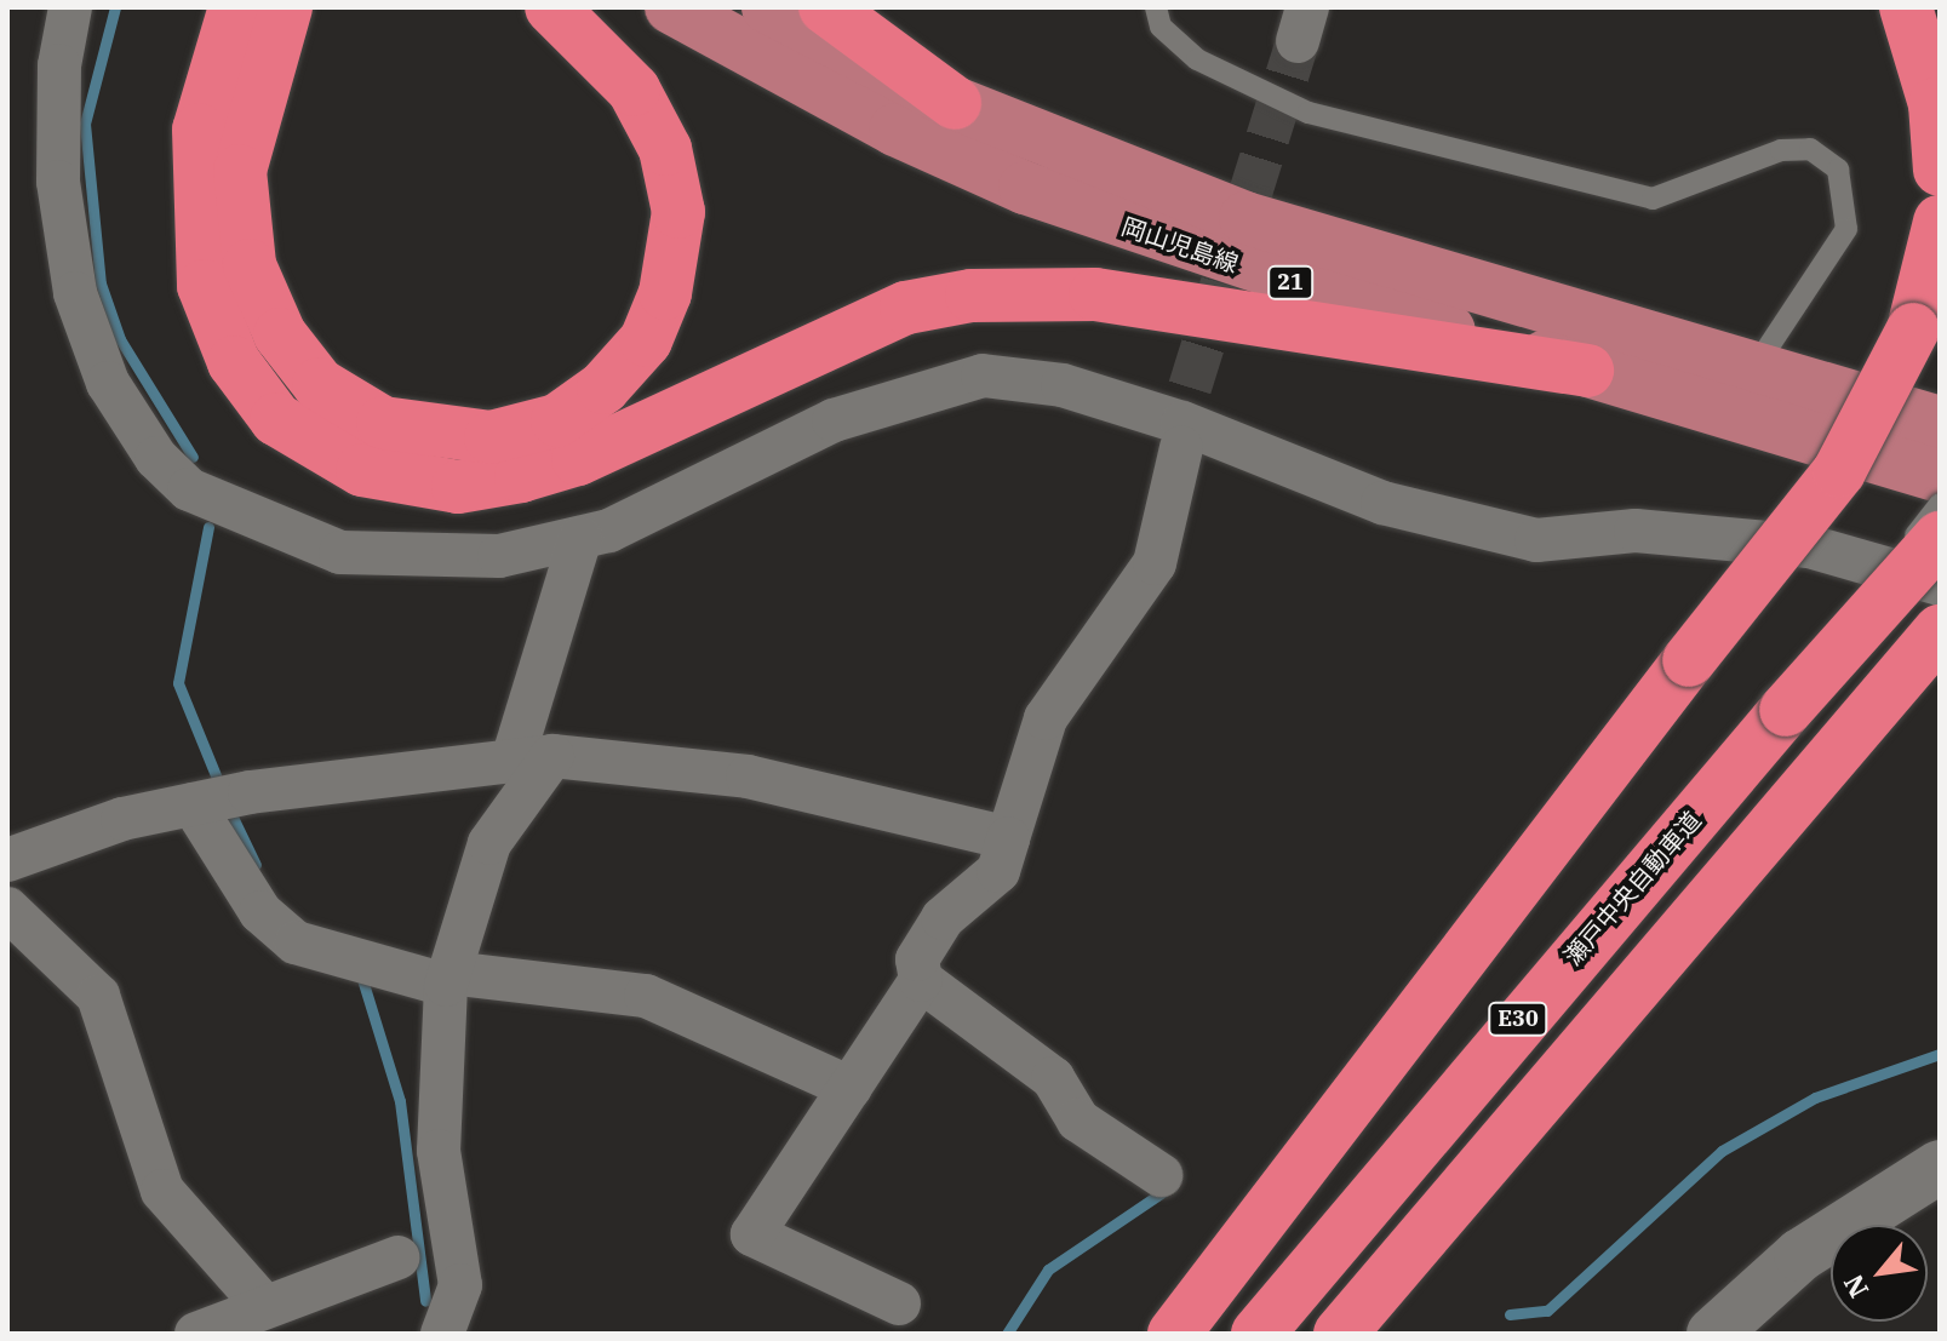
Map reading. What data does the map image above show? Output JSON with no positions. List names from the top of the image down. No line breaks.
{"streets":{"highway":["瀬戸中央自動車道","E30"],"main road":["岡山児島線","21"]},"north":"bottom left"}
